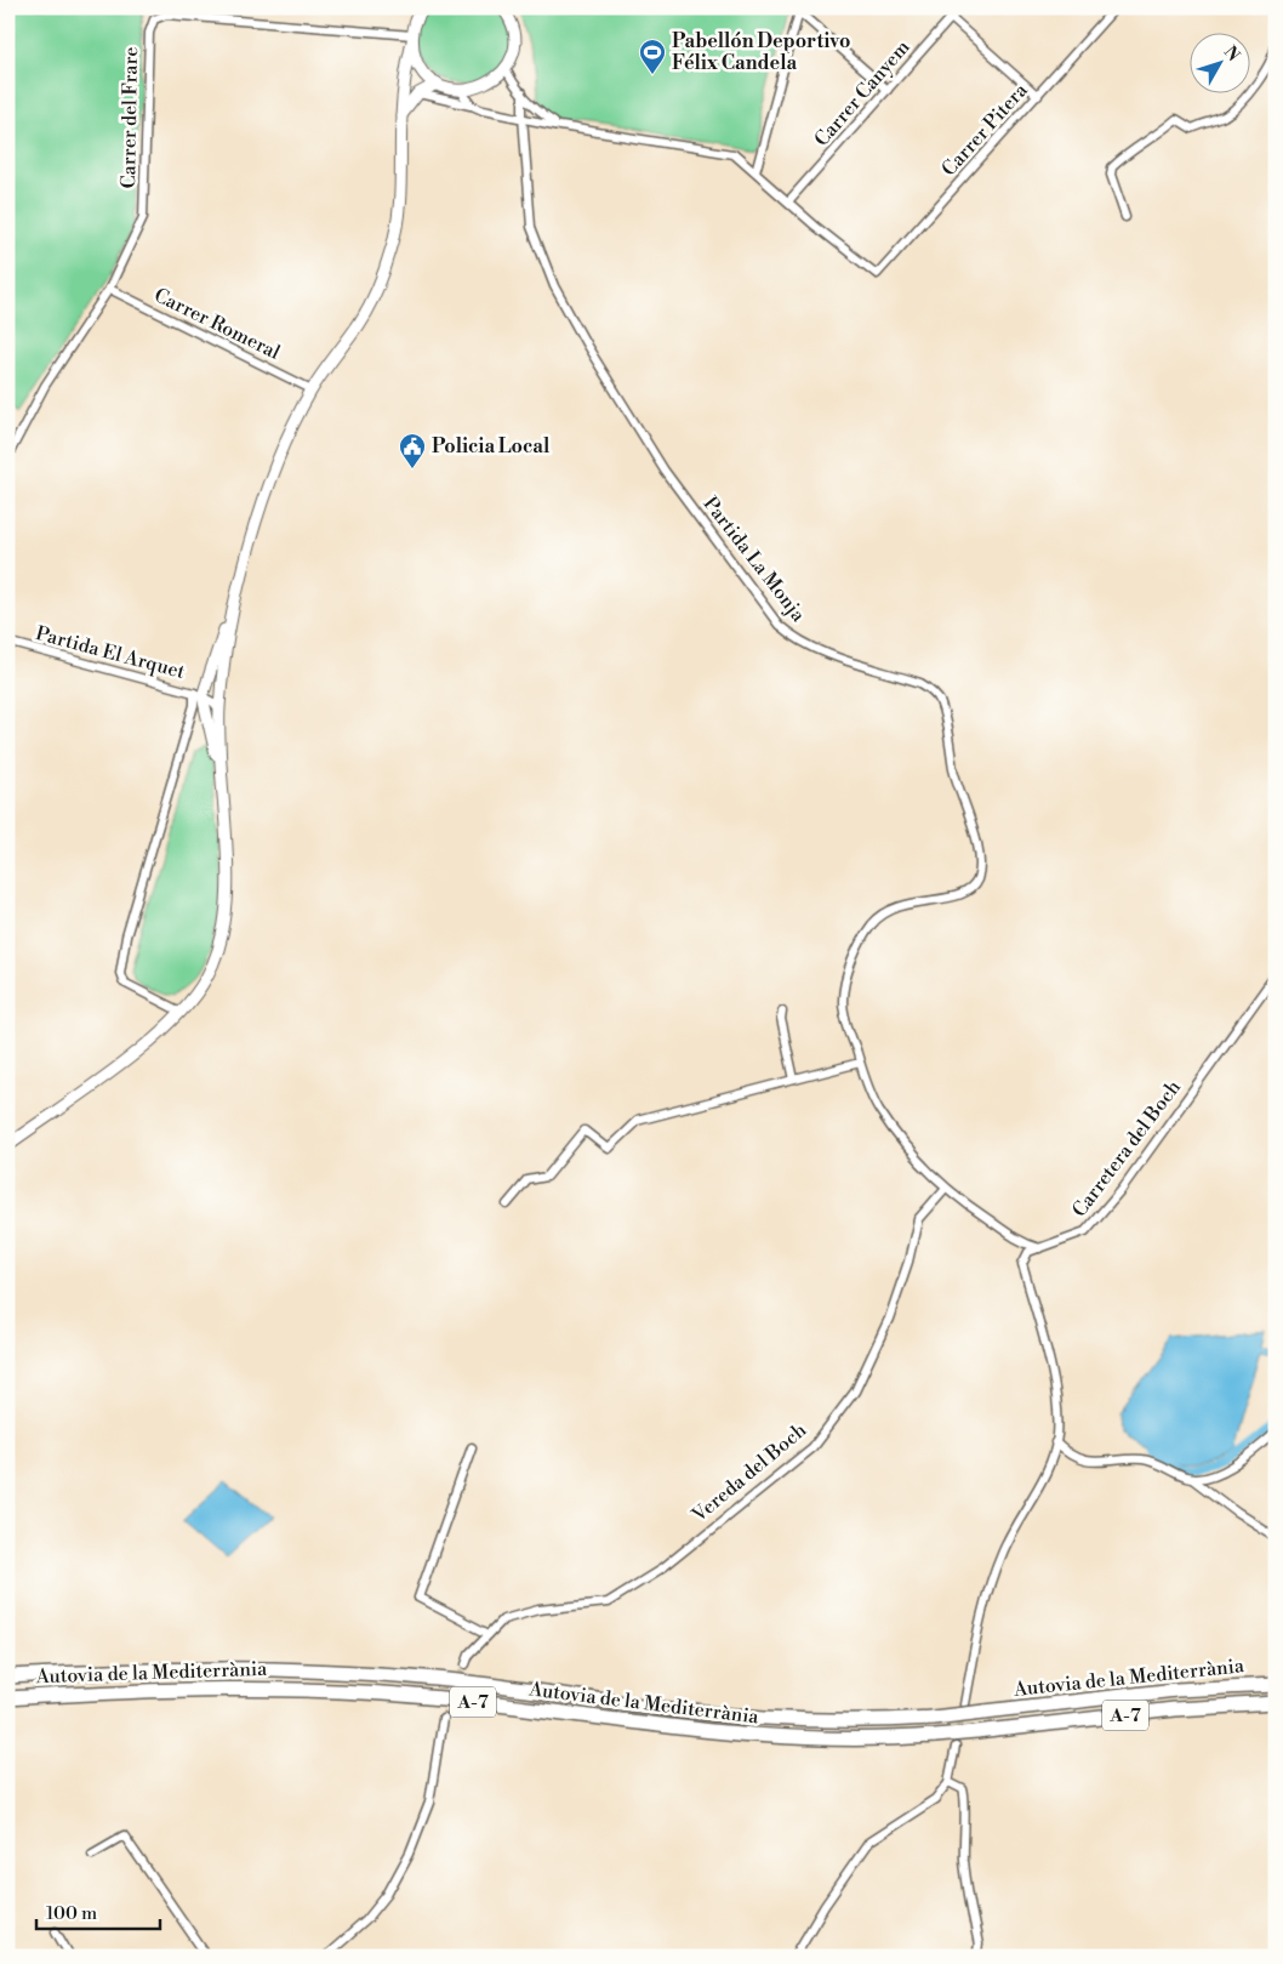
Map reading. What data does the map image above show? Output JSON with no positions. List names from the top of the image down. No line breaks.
{"streets":{"highway":["Autovia de la Mediterrània","A-7"],"street":["Carrer Canyem","Carrer del Frare","Carrer Pitera","Carrer Romeral","Partida La Monja","Partida El Arquet","Carretera del Boch","Vereda del Boch"]},"crossings":[["Carrer Canyem","Carrer Pitera"],["Carrer del Frare","Carrer Romeral"]],"places":{"sports":["Pabellón Deportivo Félix Candela"],"public building":["Policia Local"]},"scale_bar":"100 m","north":"top right"}
